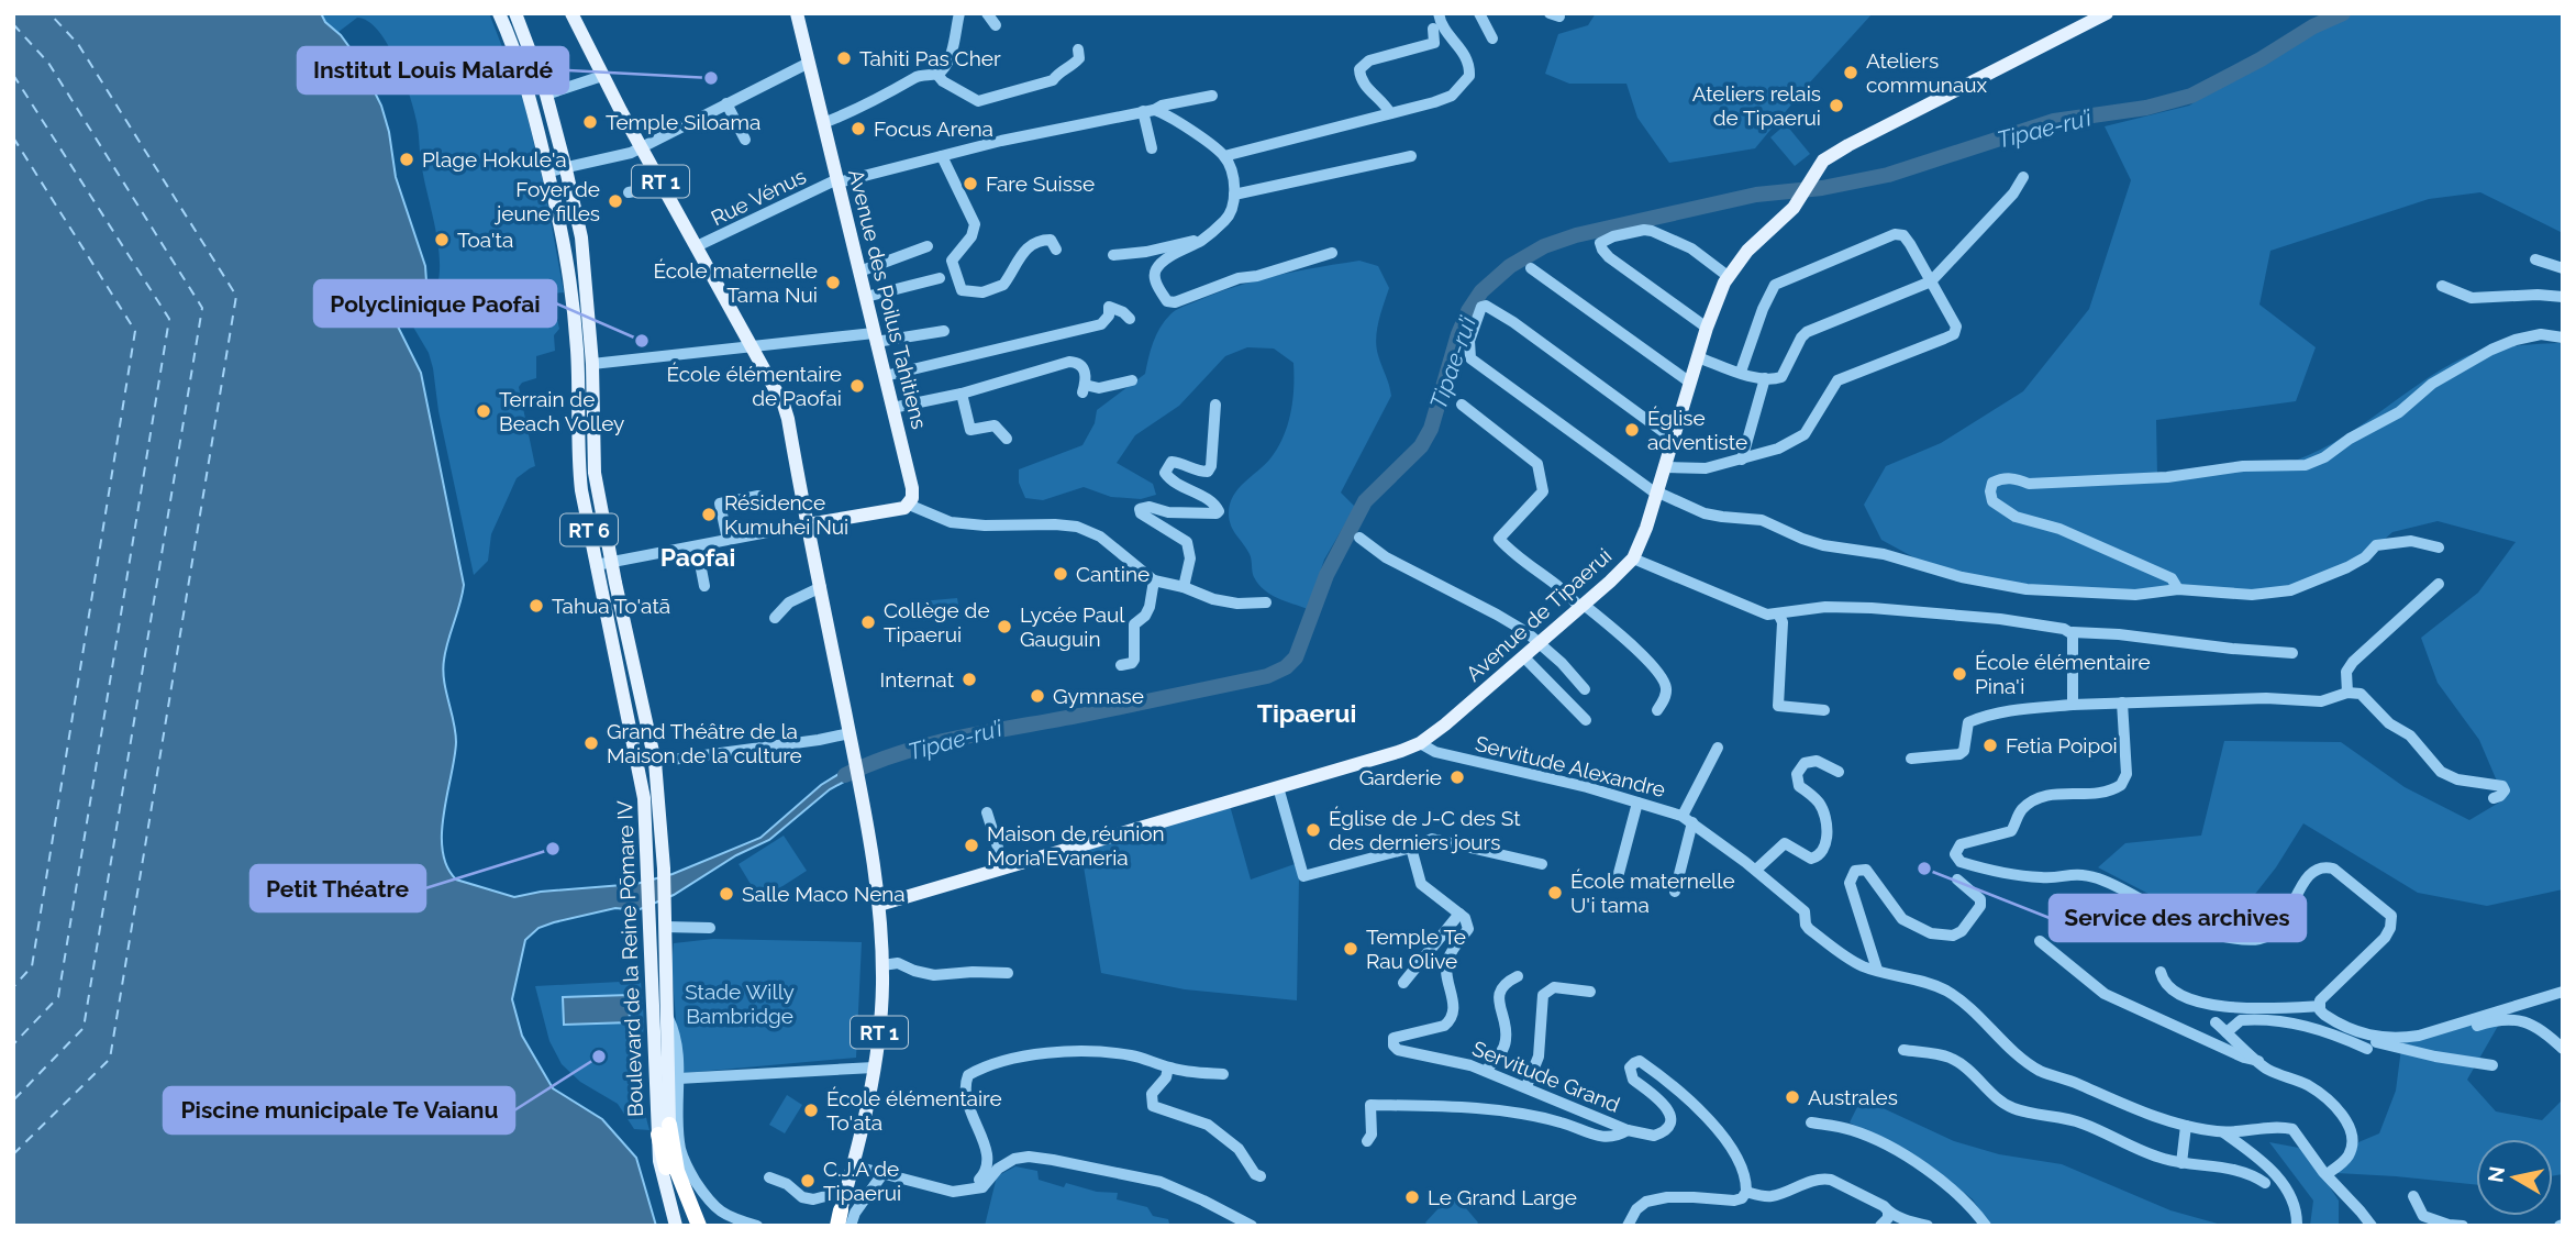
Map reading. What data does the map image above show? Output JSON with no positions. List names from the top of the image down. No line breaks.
{"streets":{"main road":["RT 1","Avenue des Poilus Tahitiens","RT 6","Avenue de Tipaerui","Boulevard de la Reine Pōmare IV"],"street":["Rue Vénus","Servitude Alexandre","Servitude Grand"]},"crossings":[["RT 1","Rue Vénus"],["RT 1","Avenue de Tipaerui"],["Rue Vénus","Avenue des Poilus Tahitiens"],["Avenue de Tipaerui","Servitude Alexandre"]],"districts":["Paofai","Tipaerui"],"water":["Tipae-ru’i"],"parks":["Stade Willy Bambridge"],"places":["Tahiti Pas Cher","Ateliers communaux","Institut Louis Malardé","Ateliers relais de Tipaerui","Temple Siloama","Focus Arena","Plage Hokule'a","Fare Suisse","Foyer de jeune filles","Toa'ta","École maternelle Tama Nui","Polyclinique Paofai","École élémentaire de Paofai","Terrain de Beach Volley","Église adventiste","Résidence Kumuhei Nui","Cantine","Tahua To'atā","Collège de Tipaerui","Lycée Paul Gauguin","École élémentaire Pina'i","Internat","Gymnase","Grand Théâtre de la Maison de la culture","Fetia Poipoi","Garderie","Église de J-C des St des derniers jours","Maison de réunion Moria Evaneria","Petit Théatre","Service des archives","École maternelle U'i tama","Salle Maco Nena","Temple Te Rau Olive","Piscine municipale Te Vaianu","Australes","École élémentaire To'ata","C.J.A de Tipaerui","Le Grand Large"],"north":"left"}
